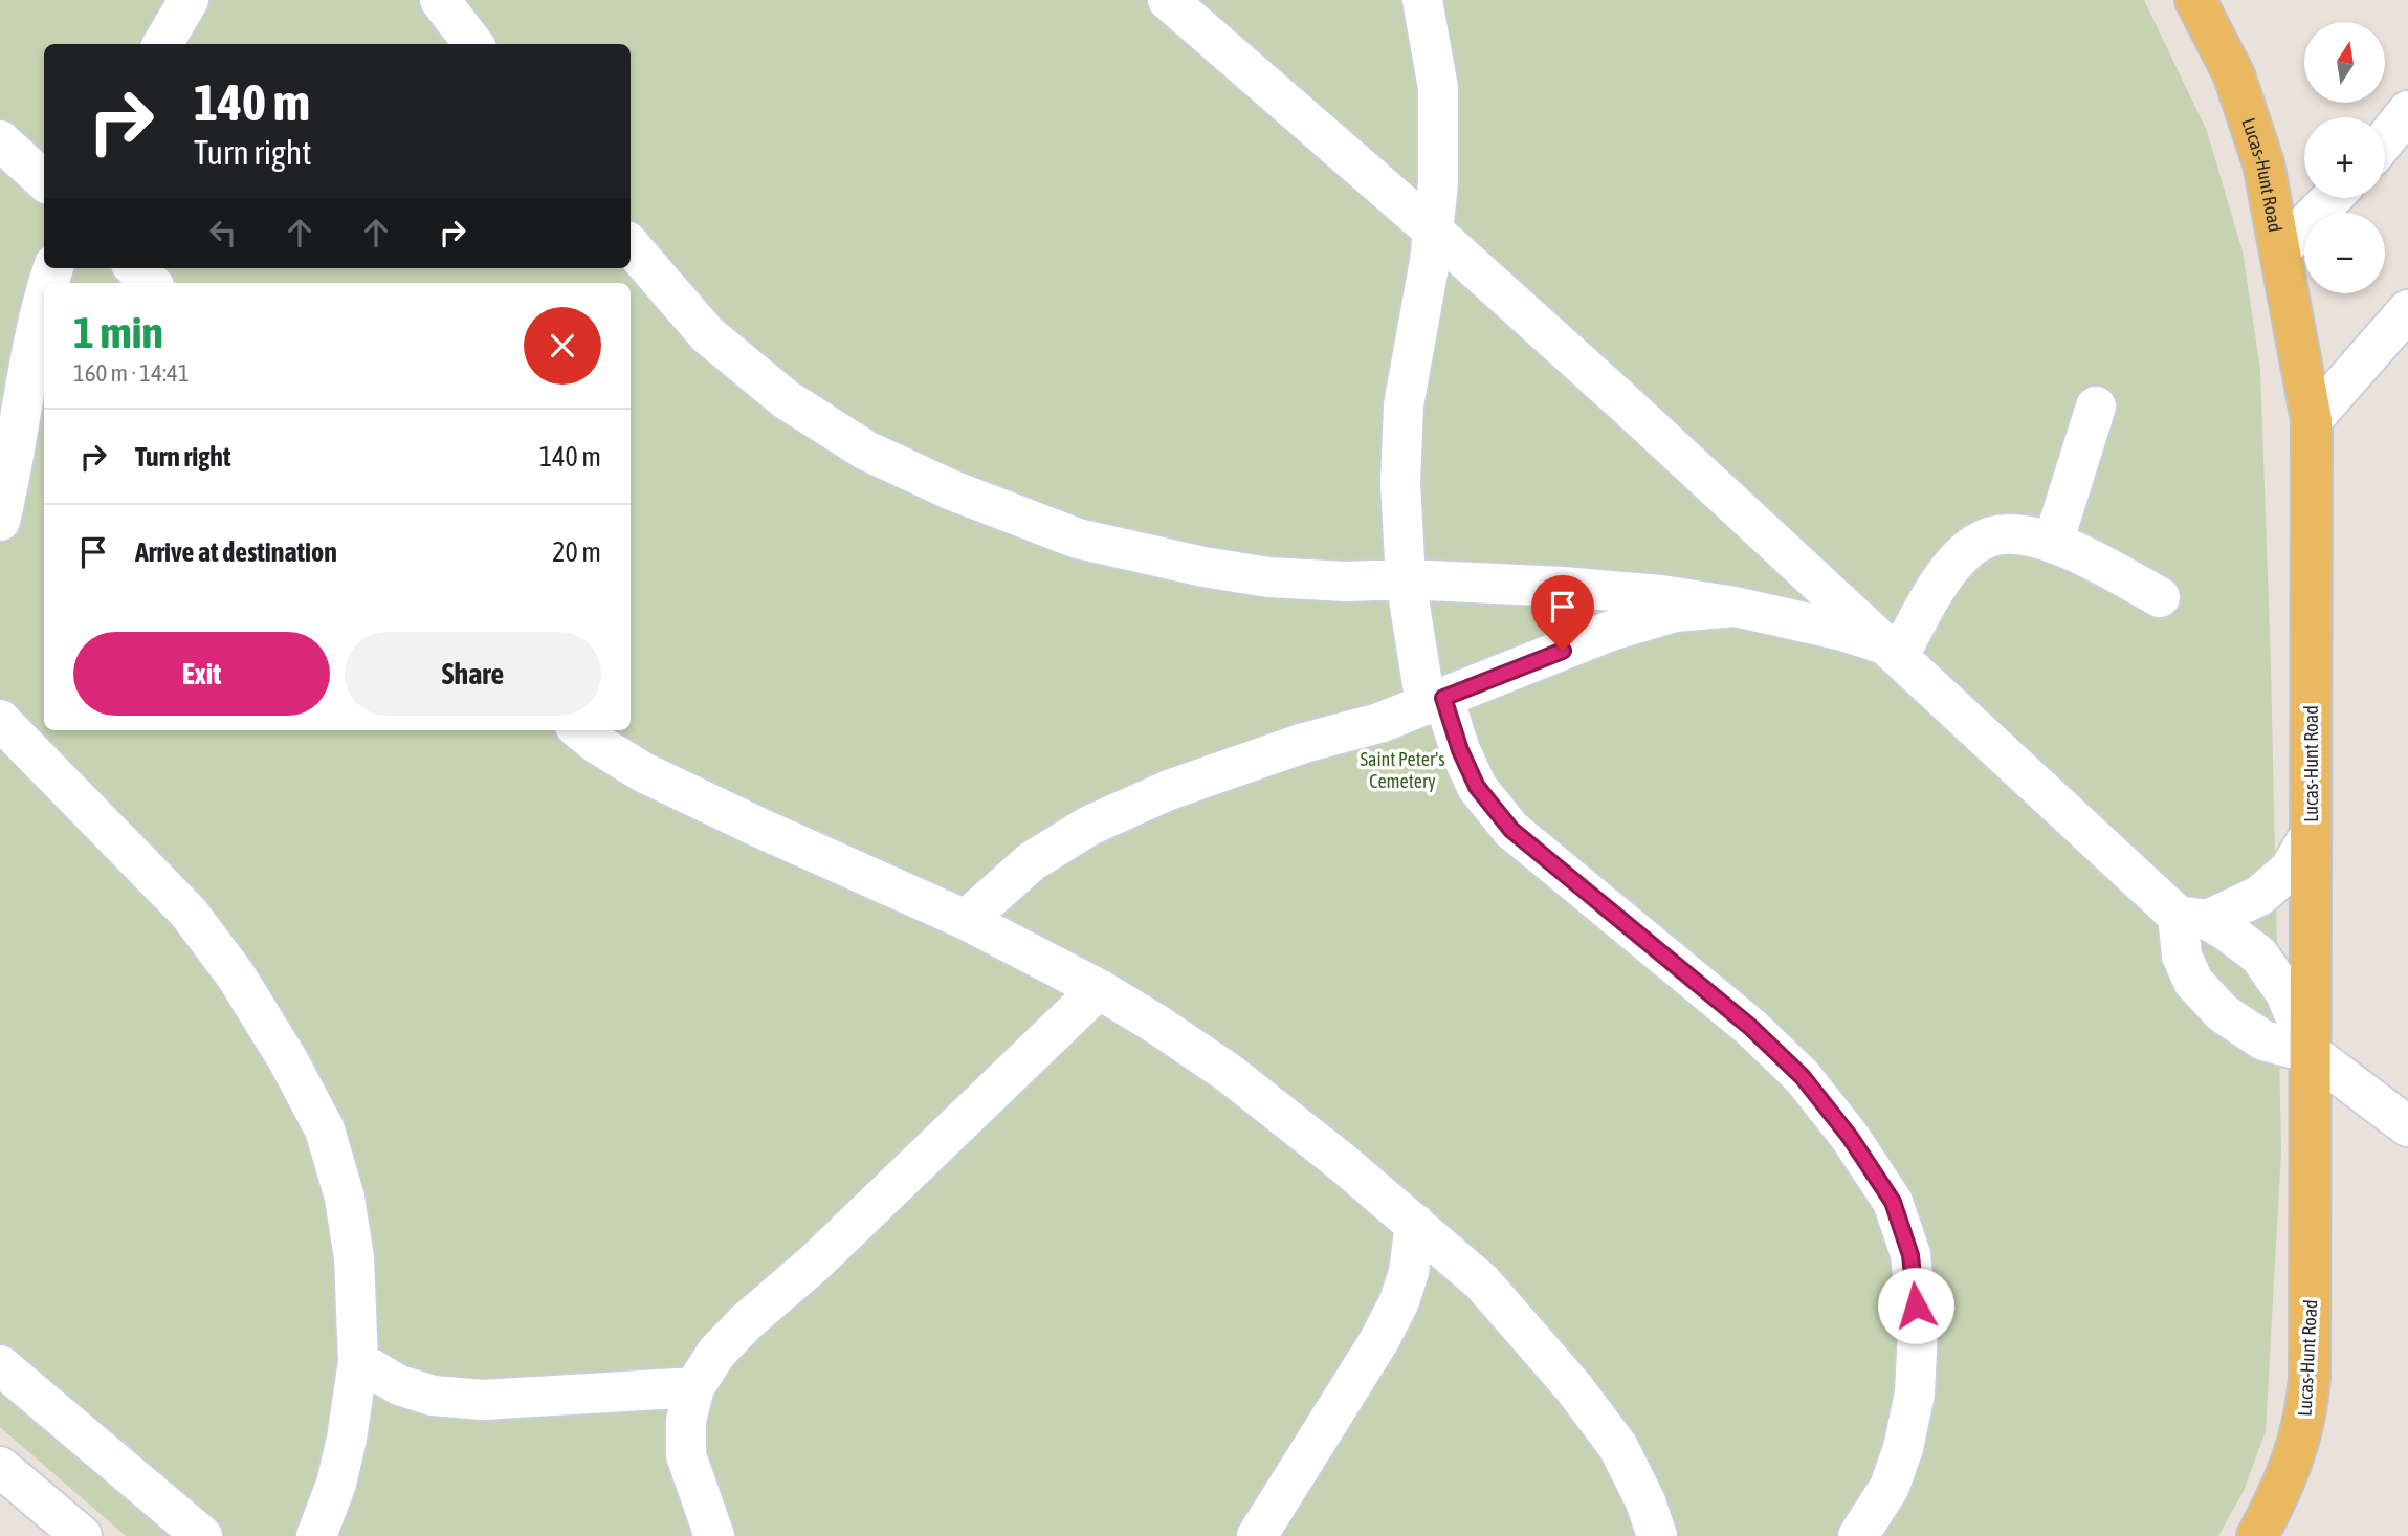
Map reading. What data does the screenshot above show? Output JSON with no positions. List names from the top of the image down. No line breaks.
{"streets":{"main road":["Lucas-Hunt Road"]},"parks":["Saint Peter's Cemetery"],"north":"top","page":{"map_buttons":["+","−"],"turn":["140 m","Turn right"],"heading":["1 min","160 m · 14:41"],"list":[{"name":"Turn right","value":"140 m"},{"name":"Arrive at destination","value":"20 m"}],"buttons":["Exit","Share"]}}
